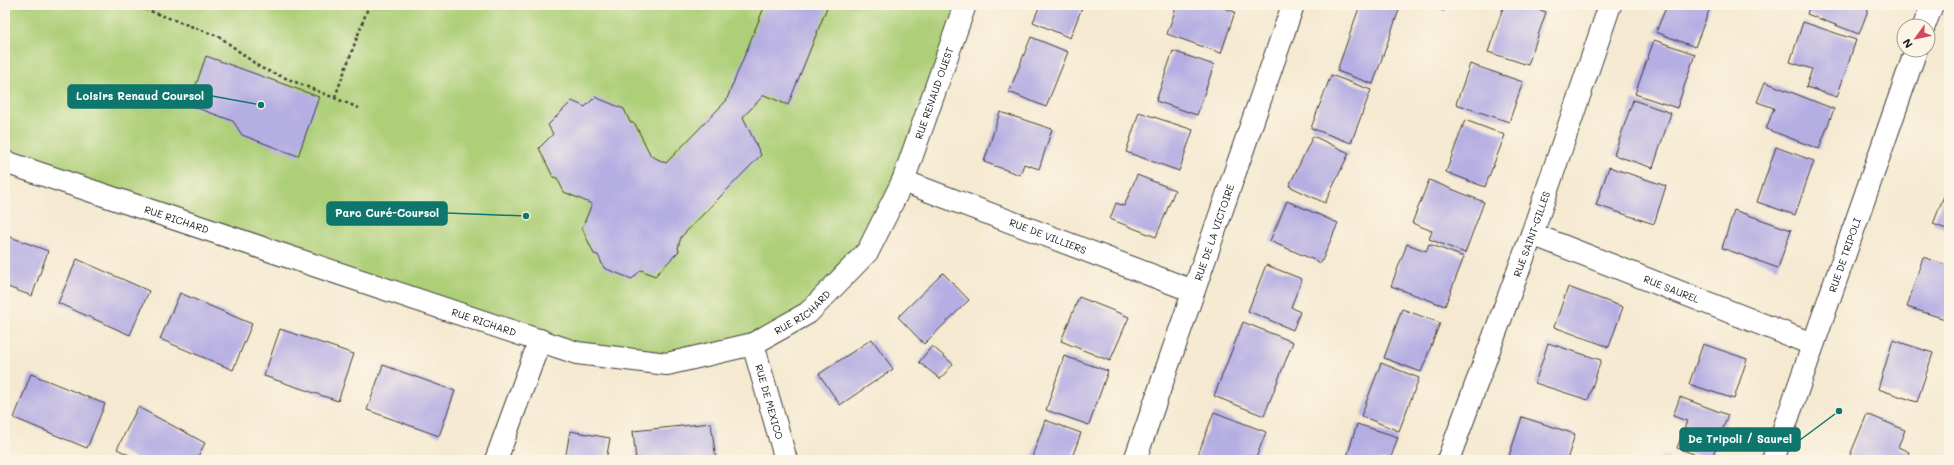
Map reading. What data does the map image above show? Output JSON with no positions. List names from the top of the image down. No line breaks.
{"streets":{"street":["RUE RENAUD OUEST","RUE RICHARD","RUE DE LA VICTOIRE","RUE SAINT-GILLES","RUE DE VILLIERS","RUE DE TRIPOLI","RUE SAUREL","RUE DE MEXICO"]},"crossings":[["RUE RENAUD OUEST","RUE RICHARD"],["RUE RENAUD OUEST","RUE DE VILLIERS"],["RUE RICHARD","RUE DE VILLIERS"],["RUE RICHARD","RUE DE MEXICO"],["RUE DE LA VICTOIRE","RUE DE VILLIERS"],["RUE SAINT-GILLES","RUE SAUREL"],["RUE DE TRIPOLI","RUE SAUREL"]],"places":["Loisirs Renaud Coursol","Parc Curé-Coursol","De Tripoli / Saurel"],"north":"bottom left"}
